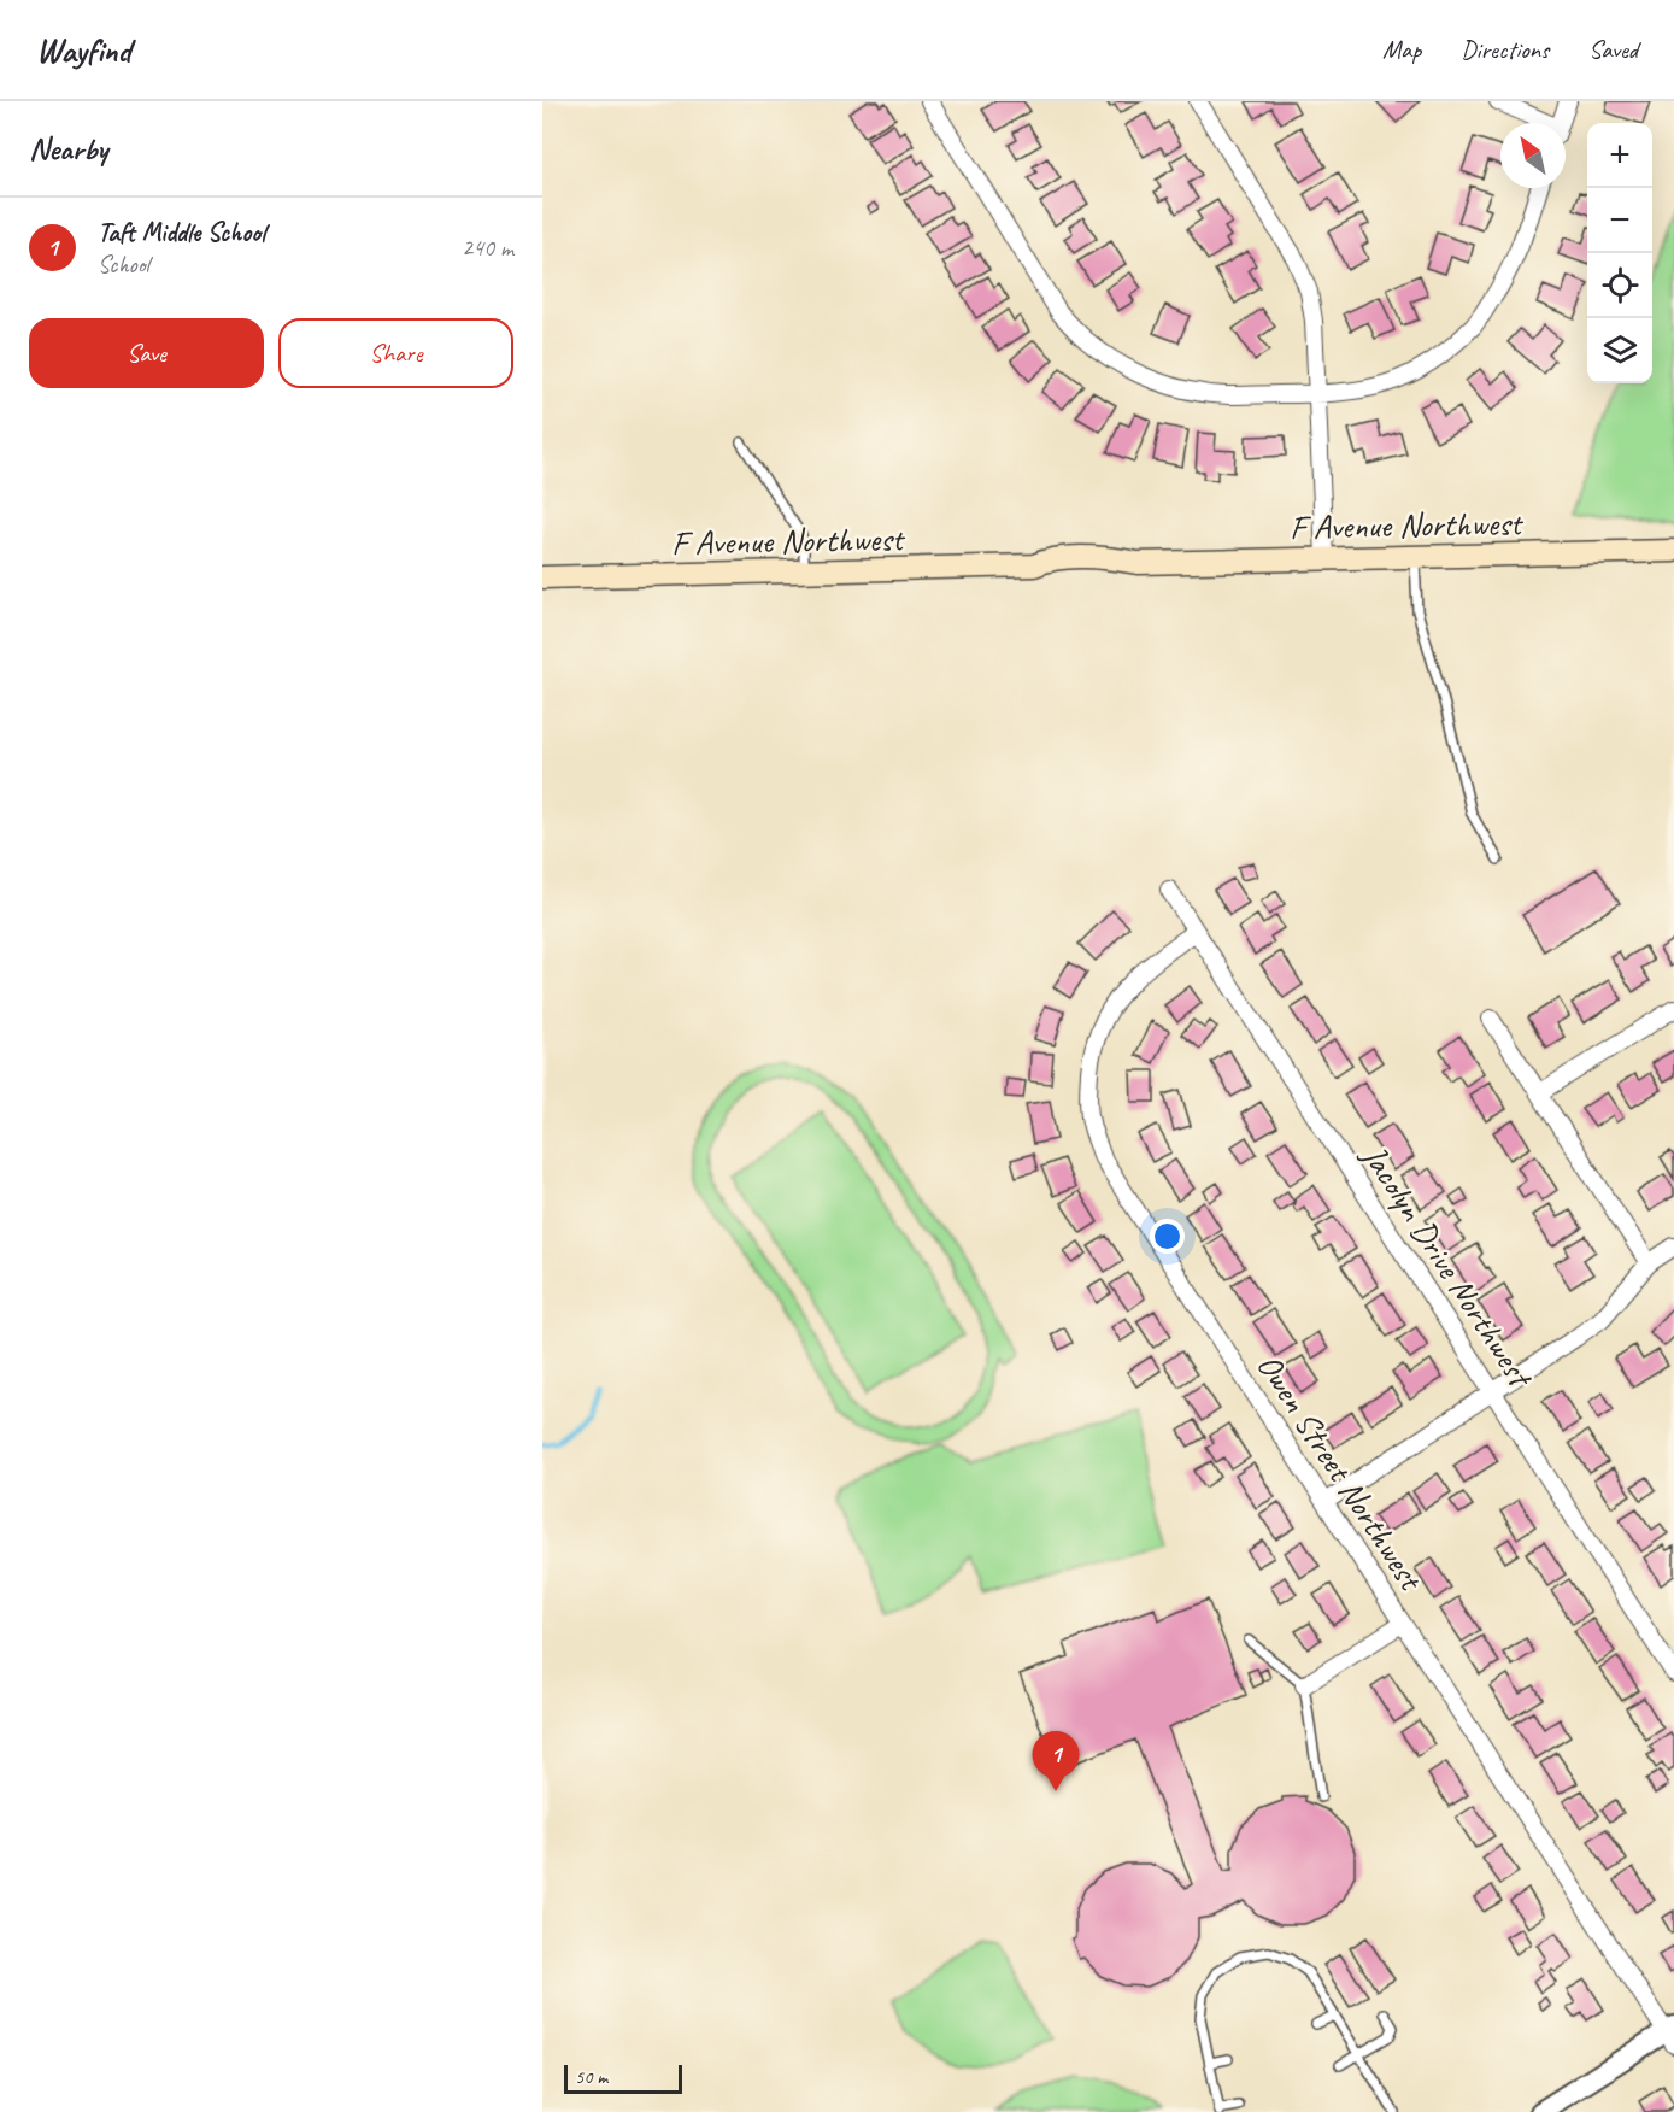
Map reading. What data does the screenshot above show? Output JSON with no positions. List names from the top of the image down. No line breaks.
{"streets":{"main road":["F Avenue Northwest"],"street":["Jacolyn Drive Northwest","Owen Street Northwest"]},"crossings":[["Jacolyn Drive Northwest","Owen Street Northwest"]],"scale_bar":"50 m","north":"top left","page":{"header":"Wayfind","nav":["Map","Directions","Saved"],"heading":"Nearby","map_buttons":["+","−"],"list":[{"mark":"1","name":"Taft Middle School","note":"School","value":"240 m"}],"buttons":["Save","Share"],"pins":"1","scale":"50 m"}}
